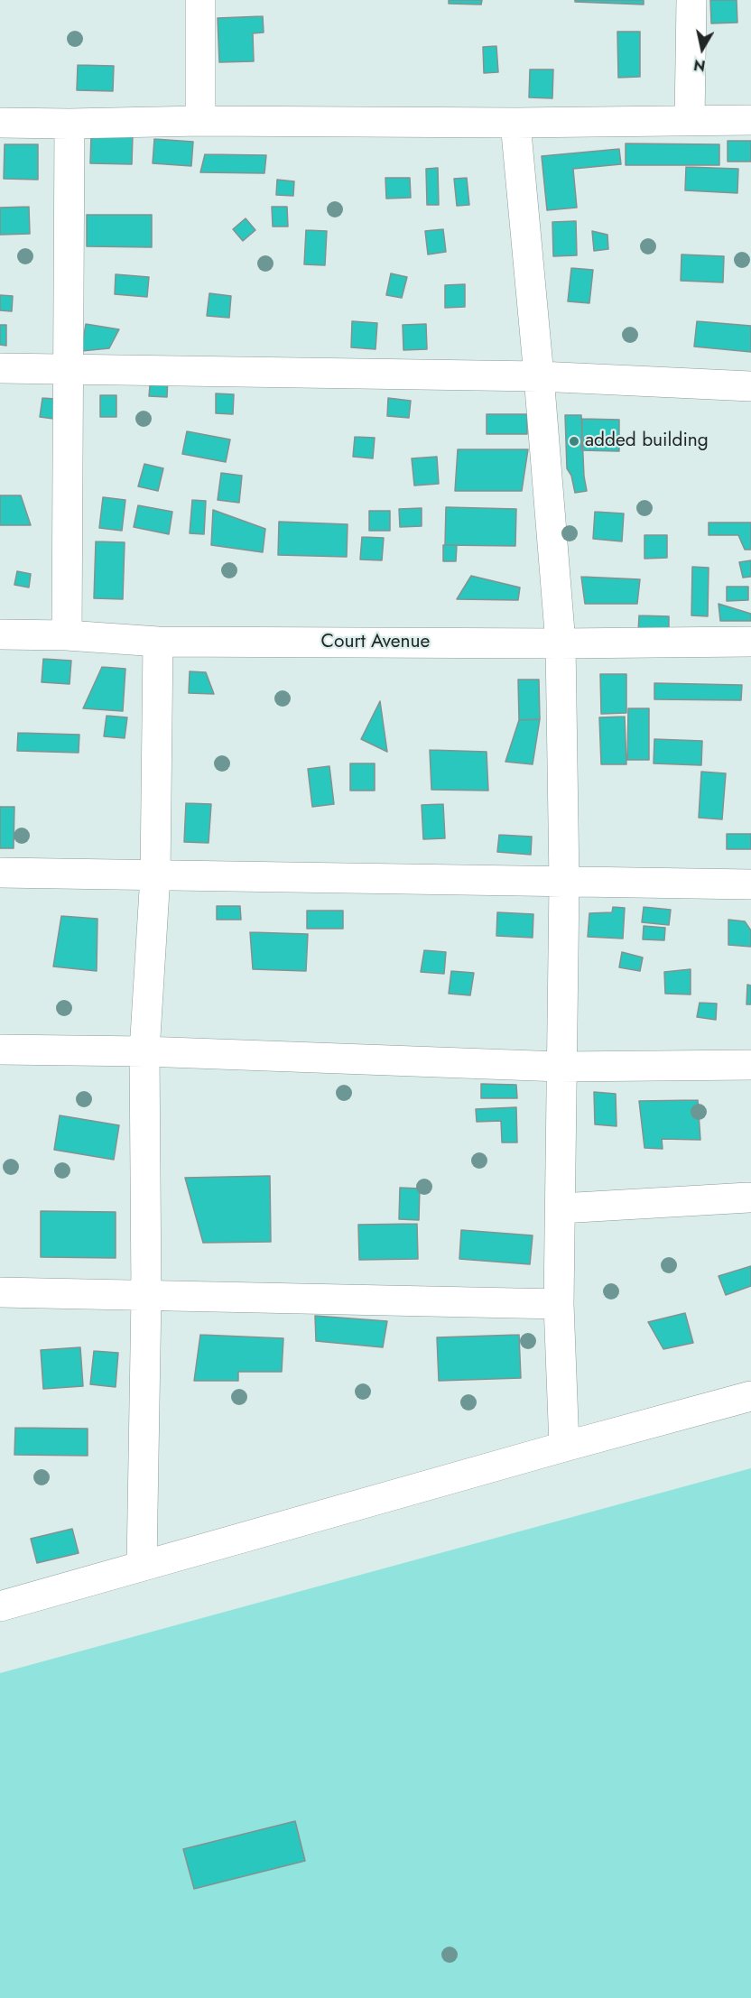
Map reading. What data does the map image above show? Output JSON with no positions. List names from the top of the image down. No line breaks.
{"streets":{"street":["Court Avenue"]},"places":["added building"],"north":"bottom"}
